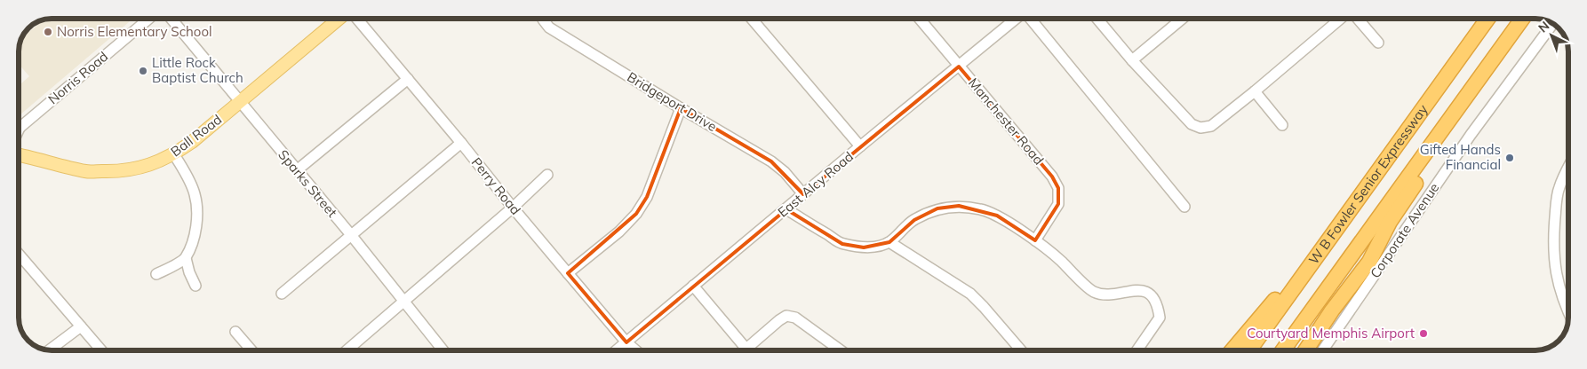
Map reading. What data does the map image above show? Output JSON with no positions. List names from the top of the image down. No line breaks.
{"streets":{"highway":["W B Fowler Senior Expressway"],"main road":["Ball Road"],"street":["Norris Road","Bridgeport Drive","Manchester Road","Sparks Street","East Alcy Road","Perry Road","Corporate Avenue"]},"crossings":[["Bridgeport Drive","East Alcy Road"],["Manchester Road","East Alcy Road"],["Ball Road","Sparks Street"],["East Alcy Road","Perry Road"]],"places":["Norris Elementary School","Little Rock Baptist Church","Gifted Hands Financial","Courtyard Memphis Airport"],"north":"top left"}
